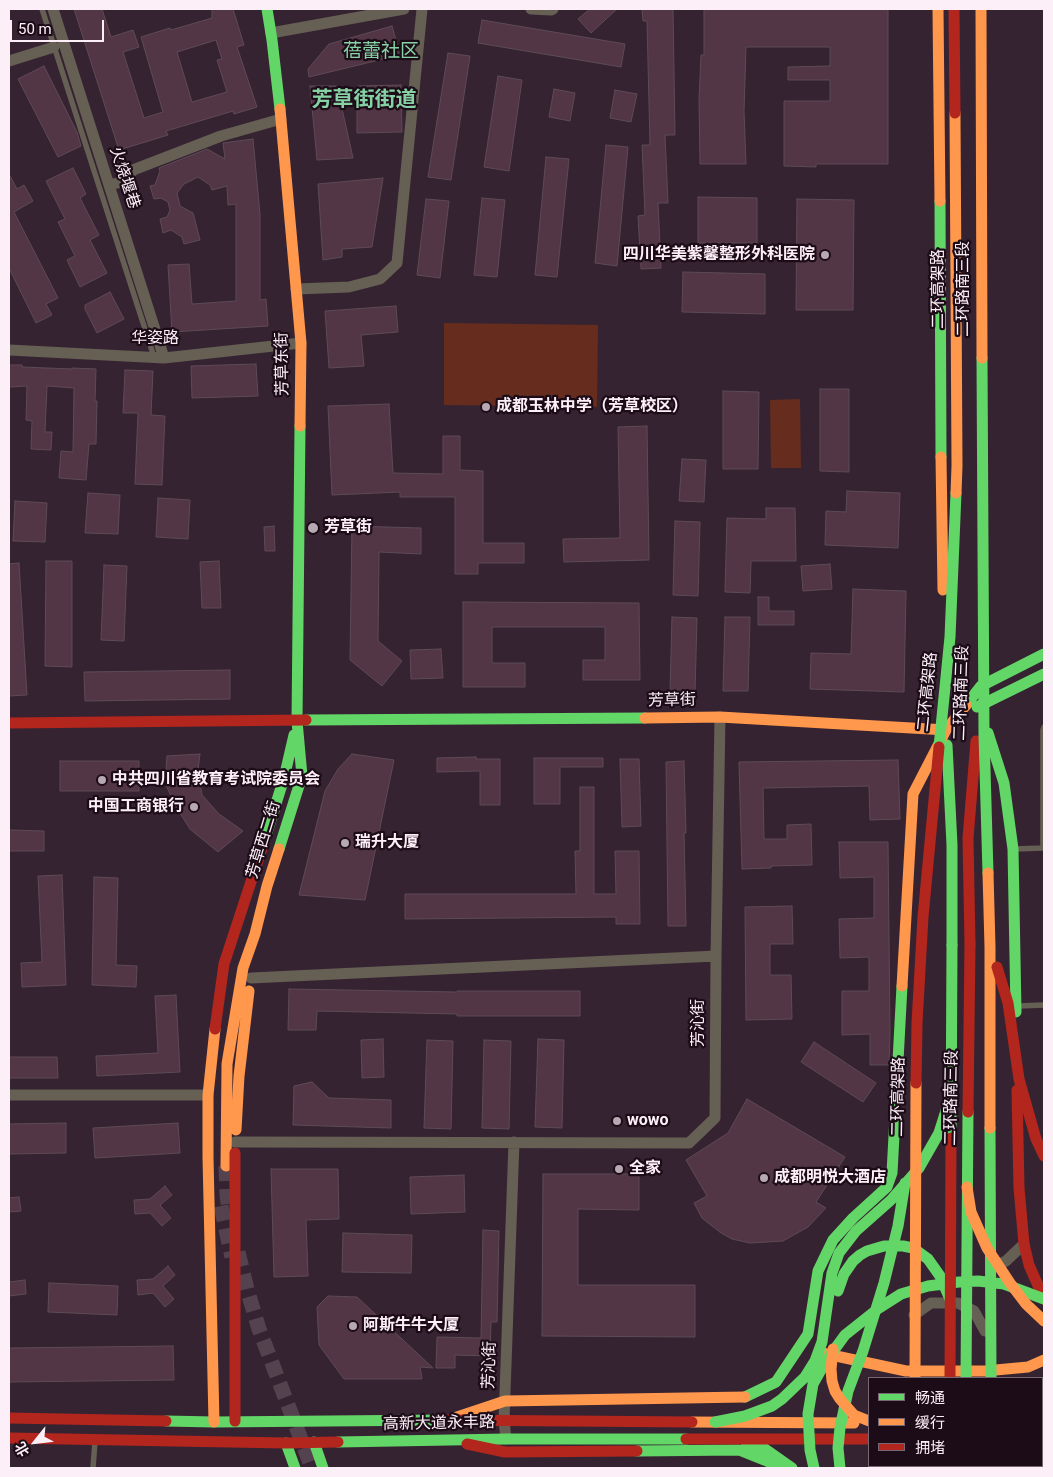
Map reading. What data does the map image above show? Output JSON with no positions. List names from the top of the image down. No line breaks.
{"streets":{"main road":["二环高架路","二环路南三段","芳草东街","芳草街","芳草西二街","高新大道永丰路"],"street":["火烧堰巷","华姿路","芳沁街"]},"crossings":[["火烧堰巷","华姿路"],["二环路南三段","芳草街"],["华姿路","芳草东街"],["芳草东街","芳草街"],["芳草东街","芳草西二街"],["芳草街","芳草西二街"],["芳草街","芳沁街"],["芳沁街","高新大道永丰路"]],"districts":["蓓蕾社区","芳草街街道"],"places":["四川华美紫馨整形外科医院","成都玉林中学（芳草校区）","芳草街","中共四川省教育考试院委员会","中国工商银行","瑞升大厦","wowo","全家","成都明悦大酒店","阿斯牛牛大厦"],"legend":["畅通","缓行","拥堵"],"scale_bar":"50 m","north":"bottom left"}
